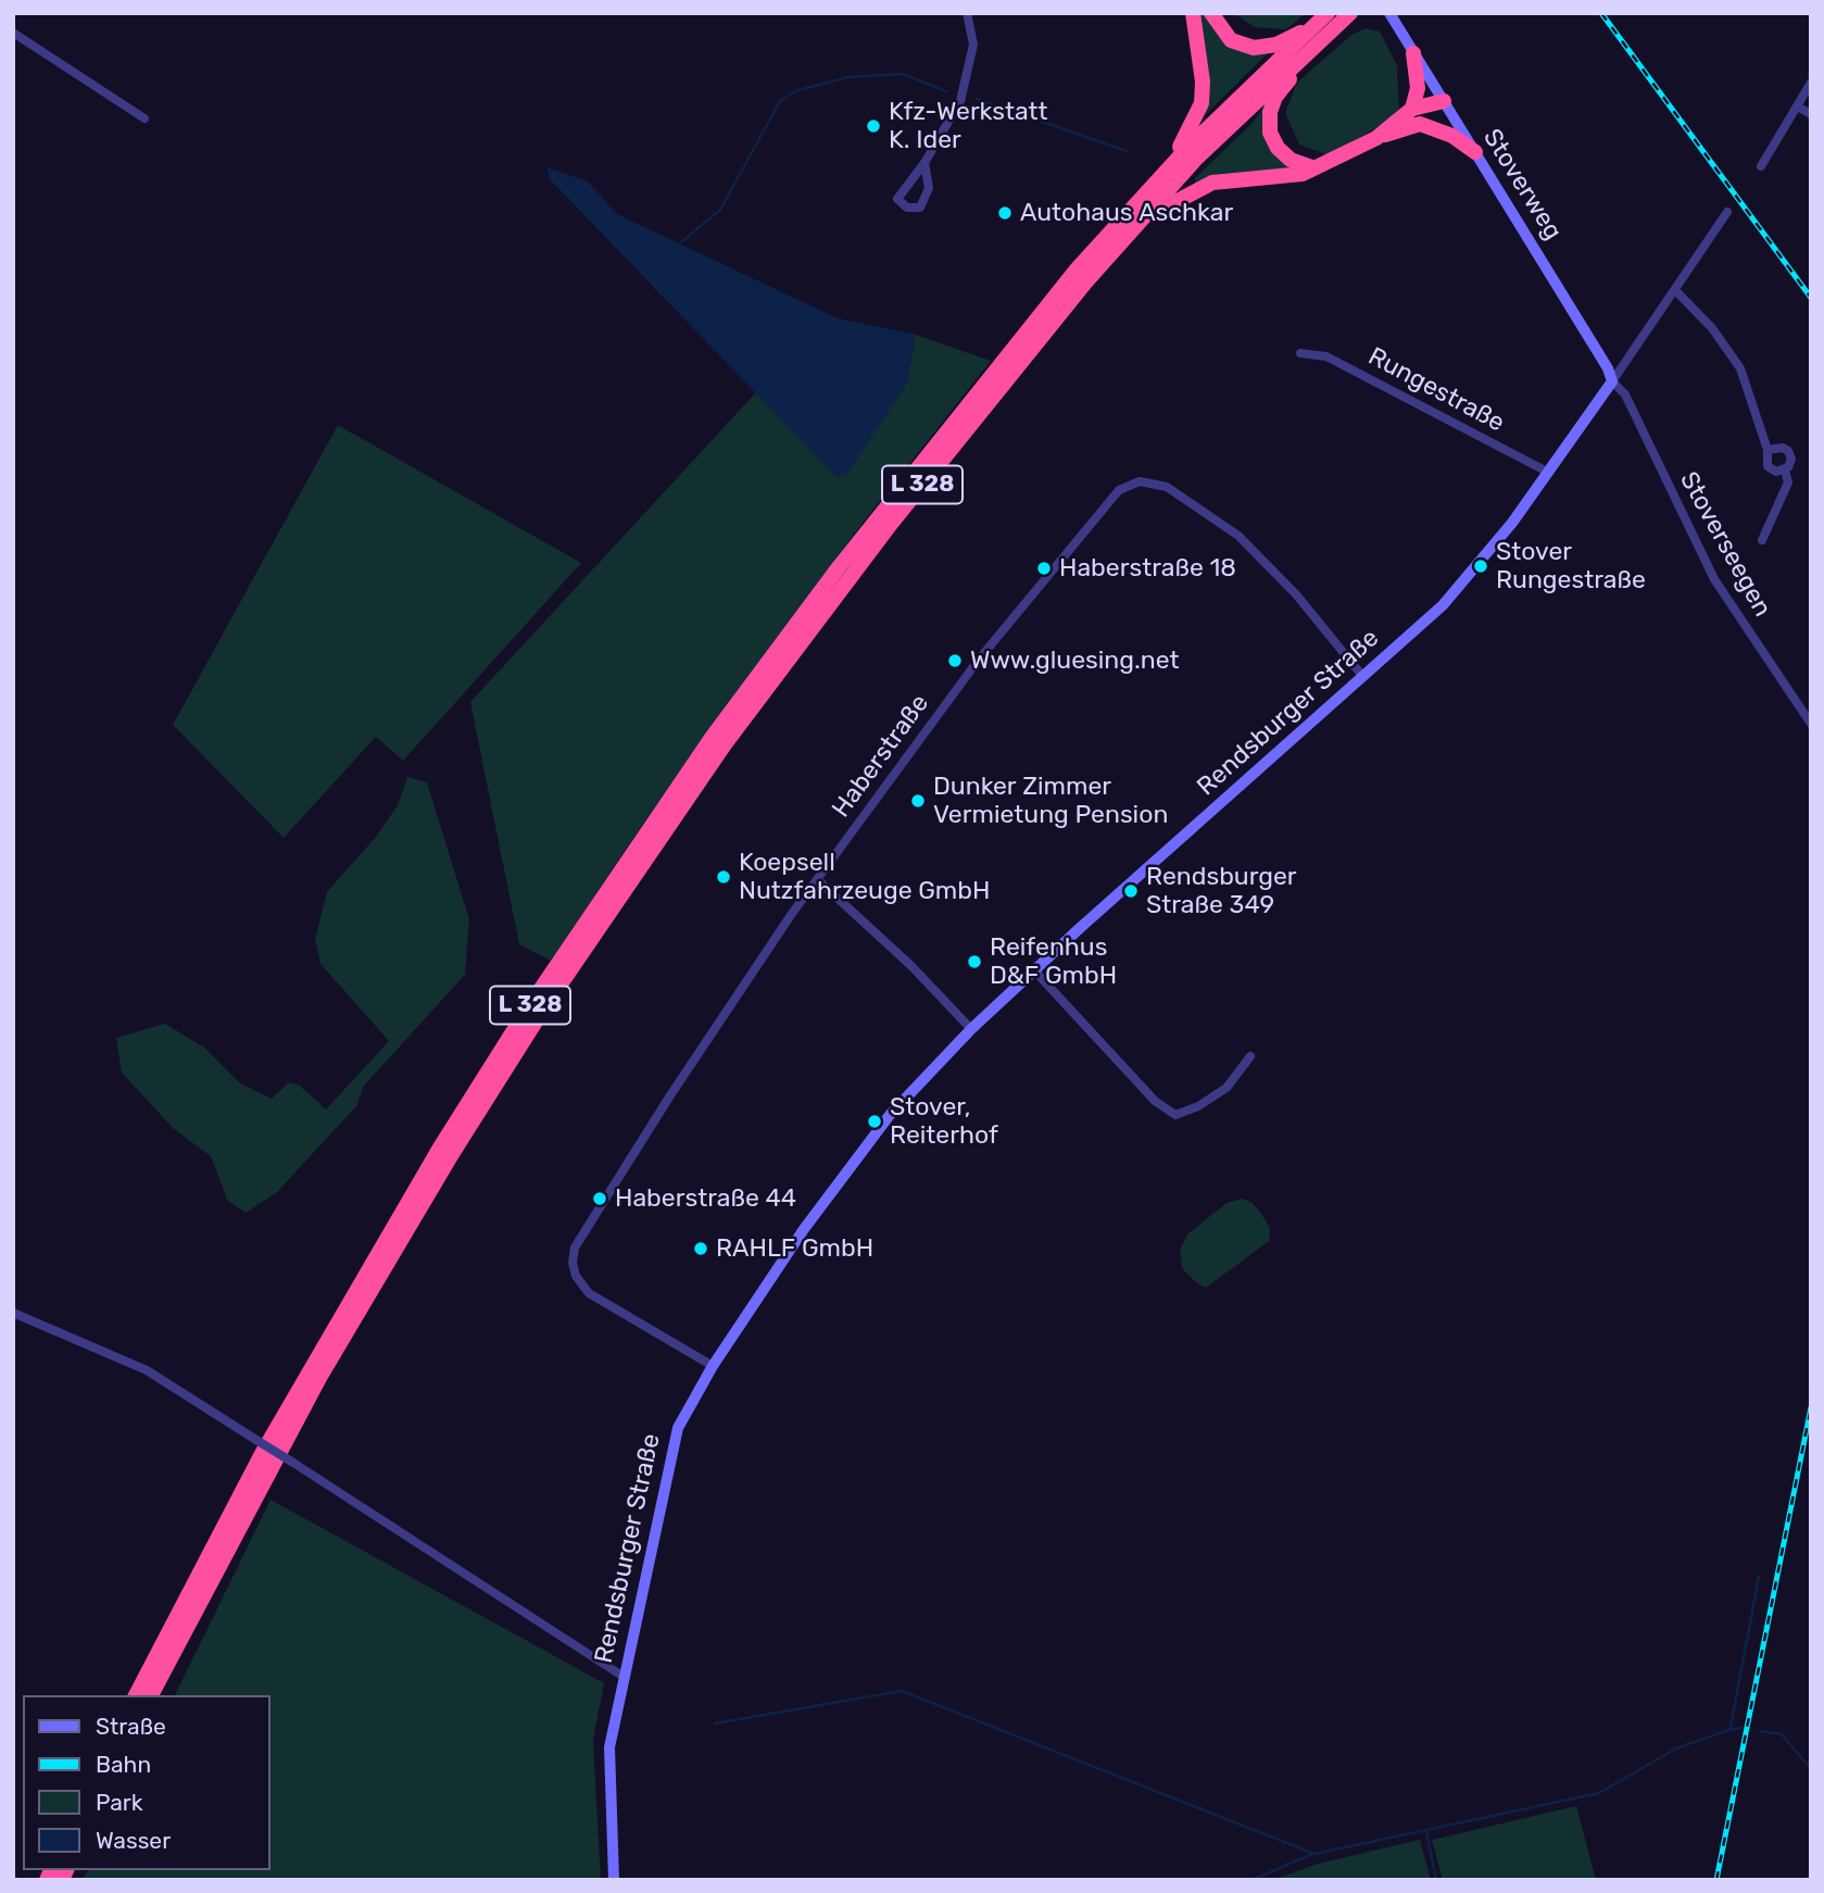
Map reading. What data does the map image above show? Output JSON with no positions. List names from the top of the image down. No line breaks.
{"streets":{"highway":["L 328"],"street":["Stoverweg","Rungestraße","Stoverseegen","Rendsburger Straße","Haberstraße"]},"crossings":[["Stoverweg","Stoverseegen"],["Stoverweg","Rendsburger Straße"],["Rungestraße","Rendsburger Straße"],["Stoverseegen","Rendsburger Straße"],["Rendsburger Straße","Haberstraße"]],"places":["Kfz-Werkstatt K. Ider","Autohaus Aschkar","Stover Rungestraße","Haberstraße 18","Www.gluesing.net","Dunker Zimmer Vermietung Pension","Koepsell Nutzfahrzeuge GmbH","Rendsburger Straße 349","Reifenhus D&F GmbH","Stover, Reiterhof","Haberstraße 44","RAHLF GmbH"],"legend":["Straße","Bahn","Park","Wasser"]}
